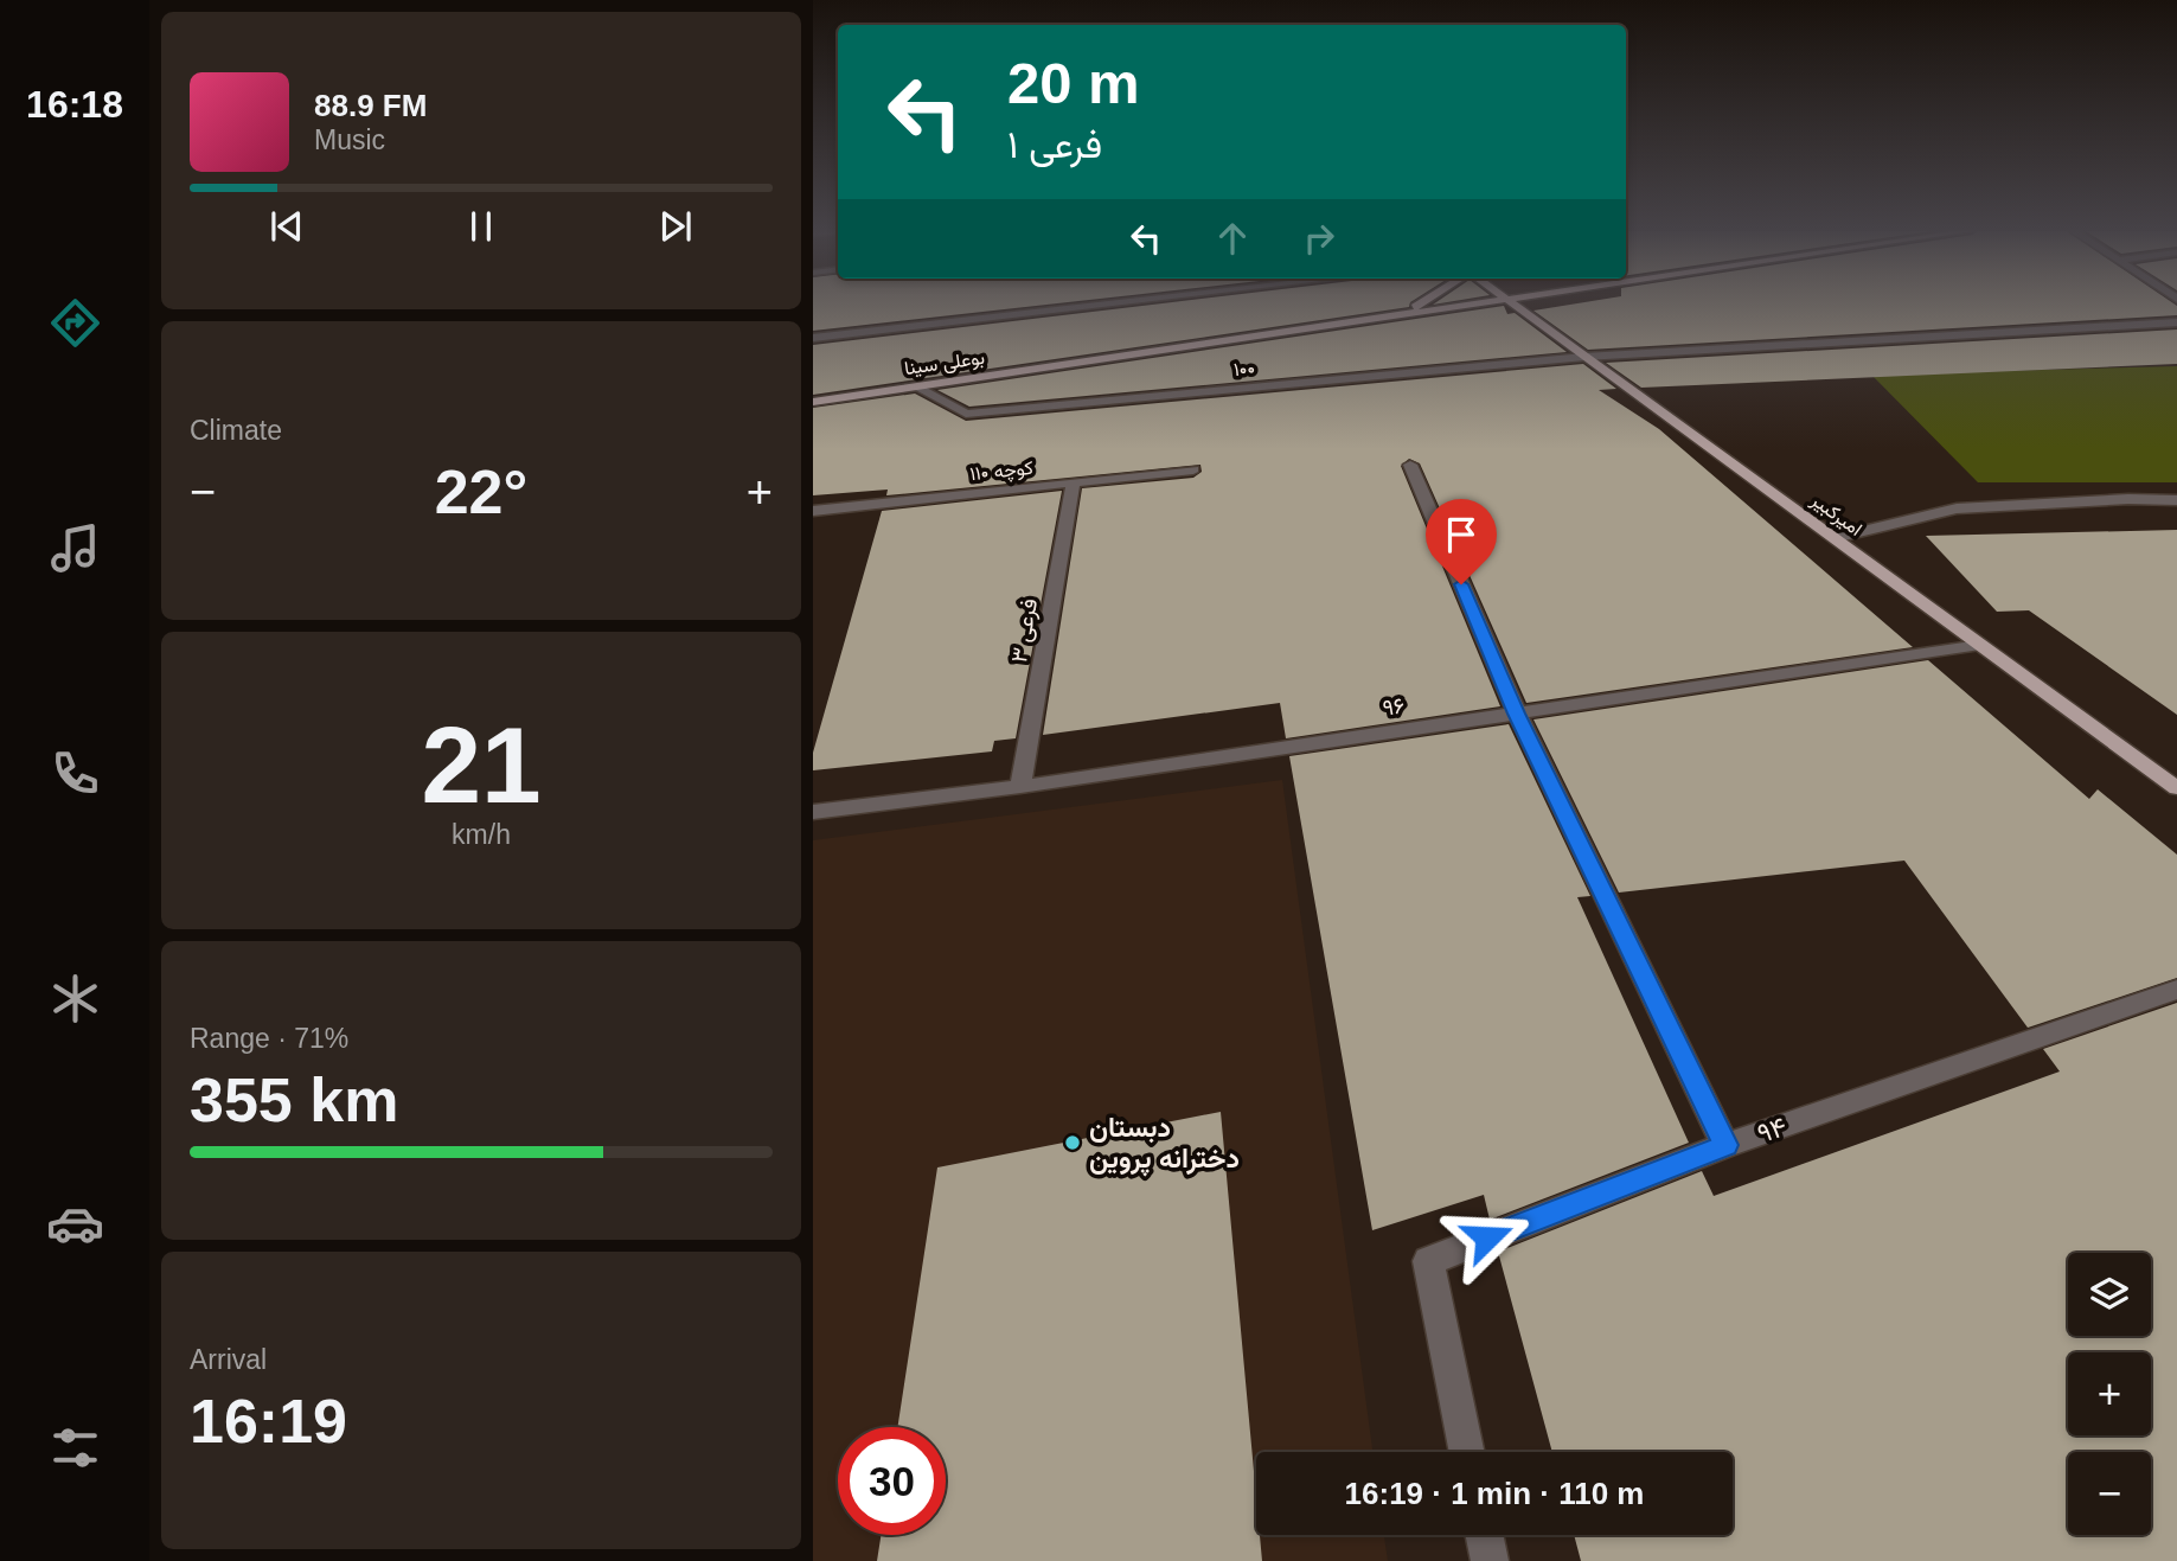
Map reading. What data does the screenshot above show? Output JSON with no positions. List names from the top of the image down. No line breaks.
{"streets":{"main road":["بوعلی سینا","امیرکبیر"],"street":["۱۰۰","کوچه ۱۱۰","فرعی ۳","۹۶","۹۴"]},"crossings":[["بوعلی سینا","۱۰۰"],["۱۰۰","امیرکبیر"],["کوچه ۱۱۰","فرعی ۳"],["امیرکبیر","۹۶"],["فرعی ۳","۹۶"]],"places":["دبستان دخترانه پروین"],"page":{"tabs":"16:18","turn":["20 m","فرعی ۱"],"song":["88.9 FM","Music"],"tile":["Climate",["21","km/h"],["Range · 71%","355 km"],["Arrival","16:19"]],"heat":["−","22°","+"],"map_buttons":["+","−"],"limit":"30","trip":"16:19 · 1 min · 110 m"}}
